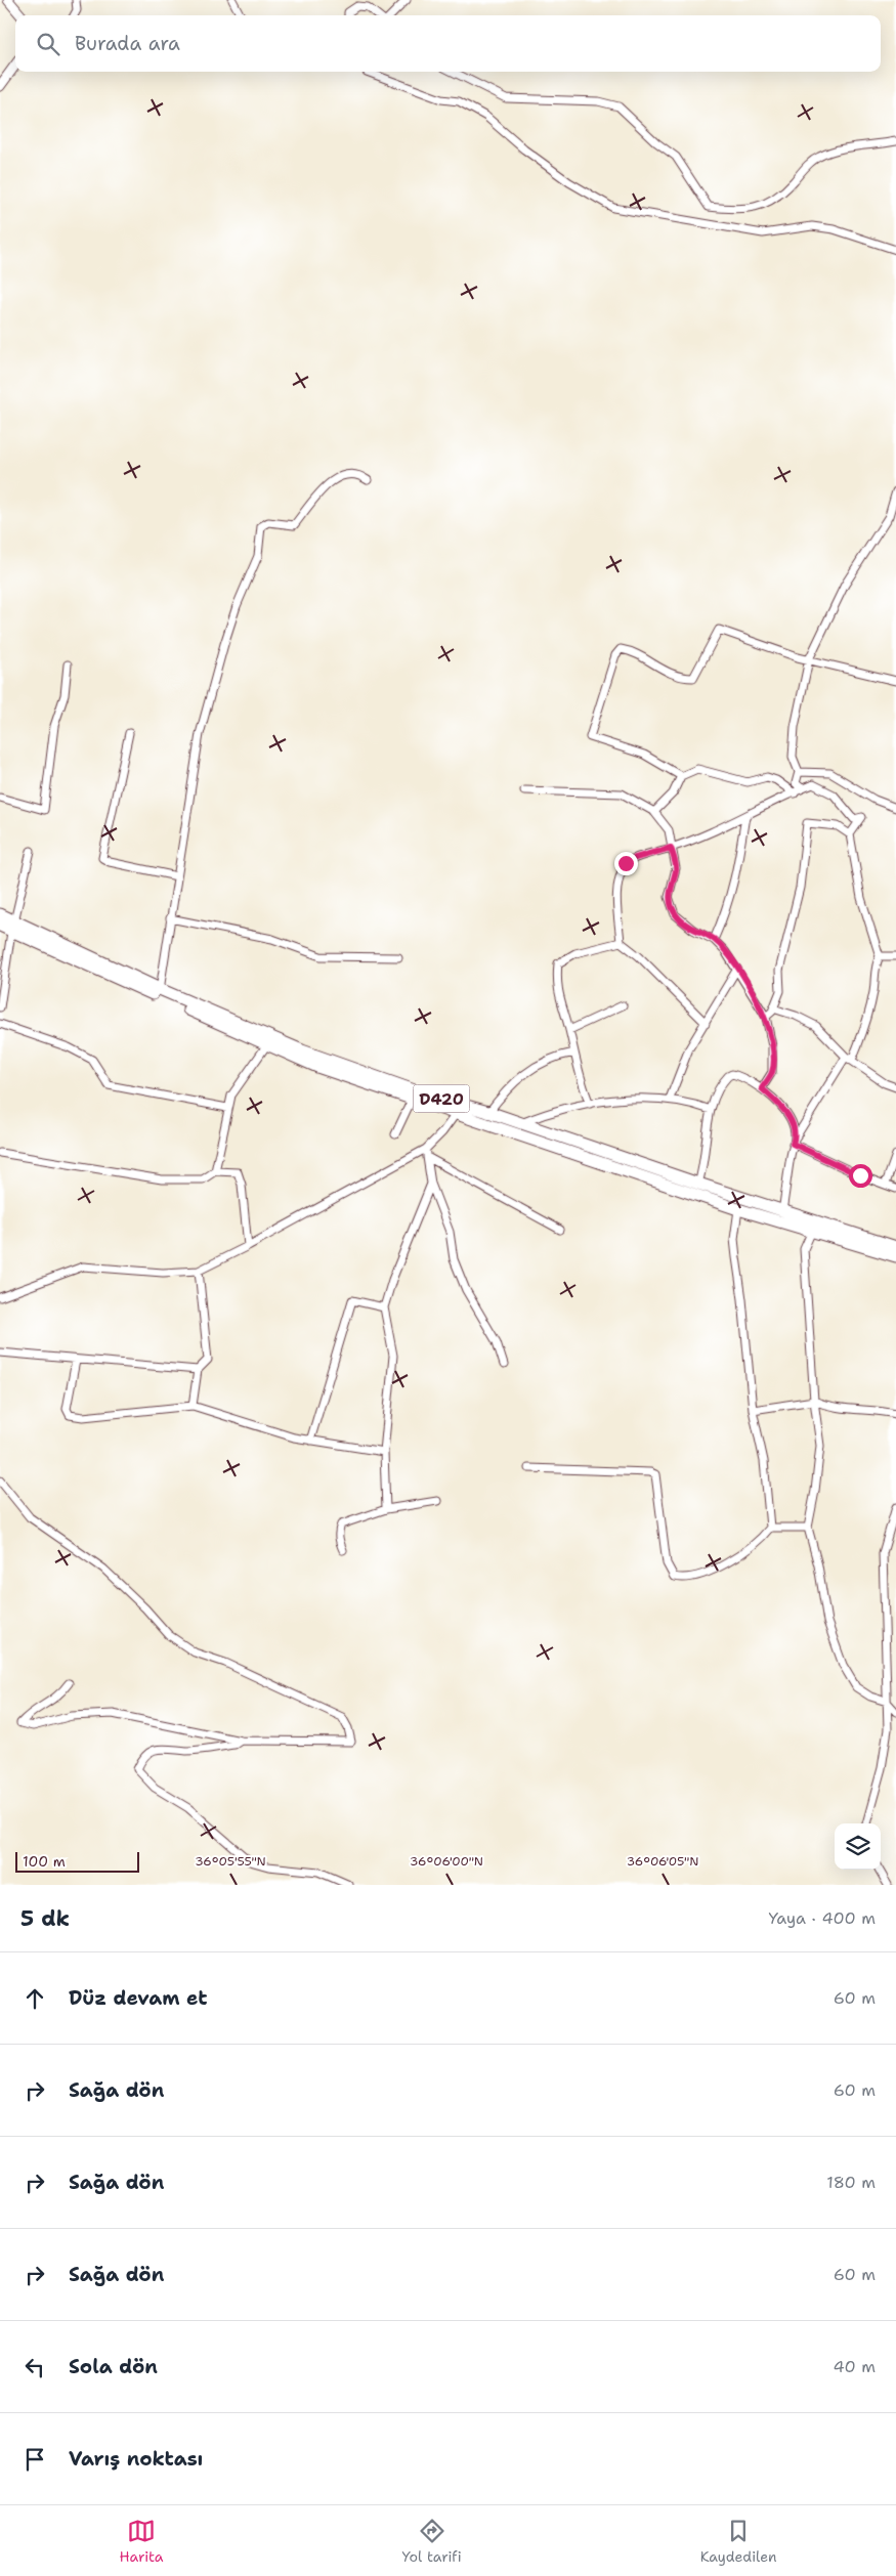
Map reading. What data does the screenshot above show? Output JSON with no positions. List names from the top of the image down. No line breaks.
{"streets":{"highway":["D420"]},"scale_bar":"100 m","page":{"search":"Burada ara","scale":"100 m","heading":["5 dk","Yaya · 400 m"],"list":[["Düz devam et","60 m"],["Sağa dön","60 m"],["Sağa dön","180 m"],["Sağa dön","60 m"],["Sola dön","40 m"],"Varış noktası"],"nav":["Harita","Yol tarifi","Kaydedilen"]},"coordinates":["36°05'55\"N","36°06'00\"N","36°06'05\"N"]}
